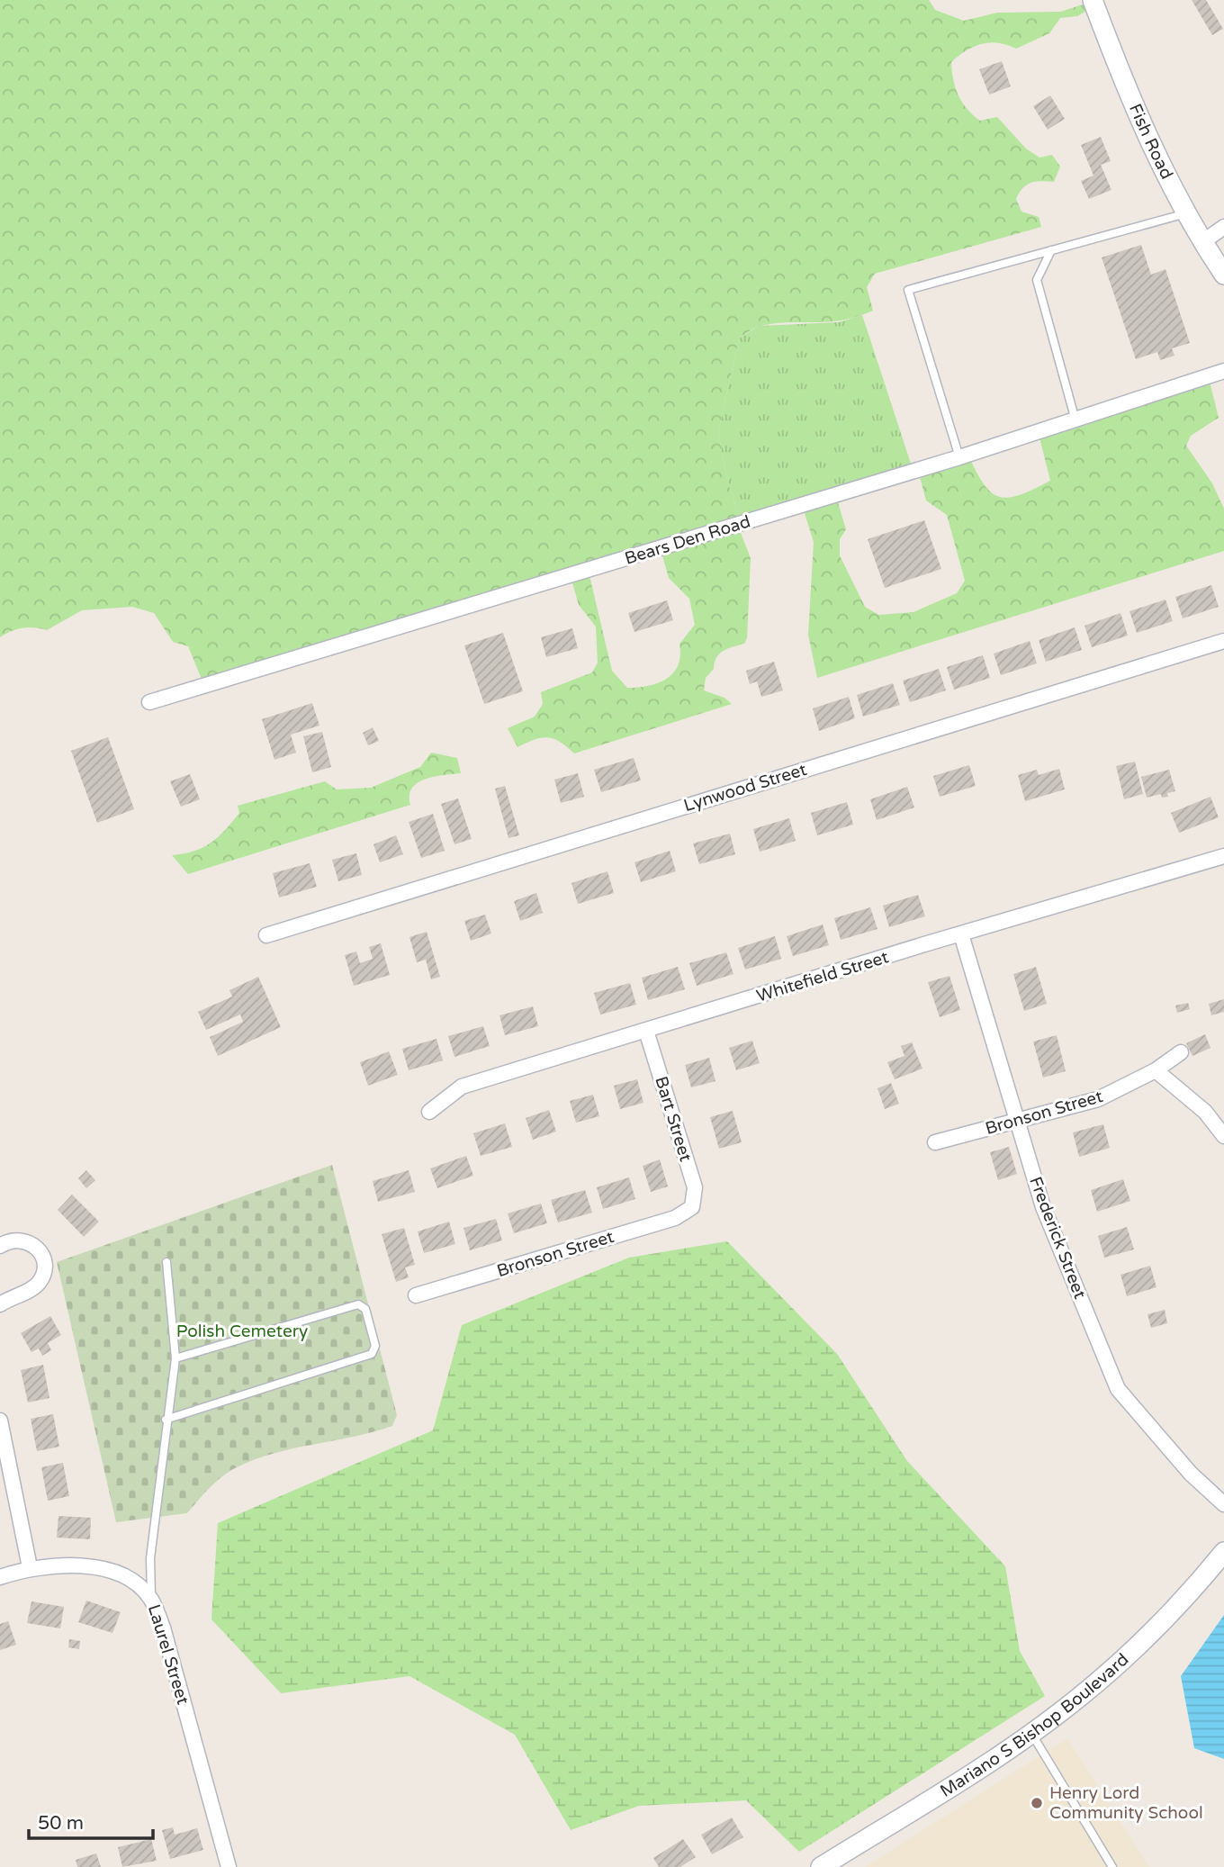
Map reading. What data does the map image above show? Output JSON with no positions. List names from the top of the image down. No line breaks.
{"streets":{"main road":["Fish Road","Mariano S Bishop Boulevard"],"street":["Bears Den Road","Lynwood Street","Whitefield Street","Bronson Street","Bart Street","Frederick Street","Laurel Street"]},"crossings":[["Whitefield Street","Bart Street"],["Whitefield Street","Frederick Street"],["Bronson Street","Bart Street"],["Bronson Street","Frederick Street"]],"parks":["Polish Cemetery"],"places":["Henry Lord Community School"],"scale_bar":"50 m"}
